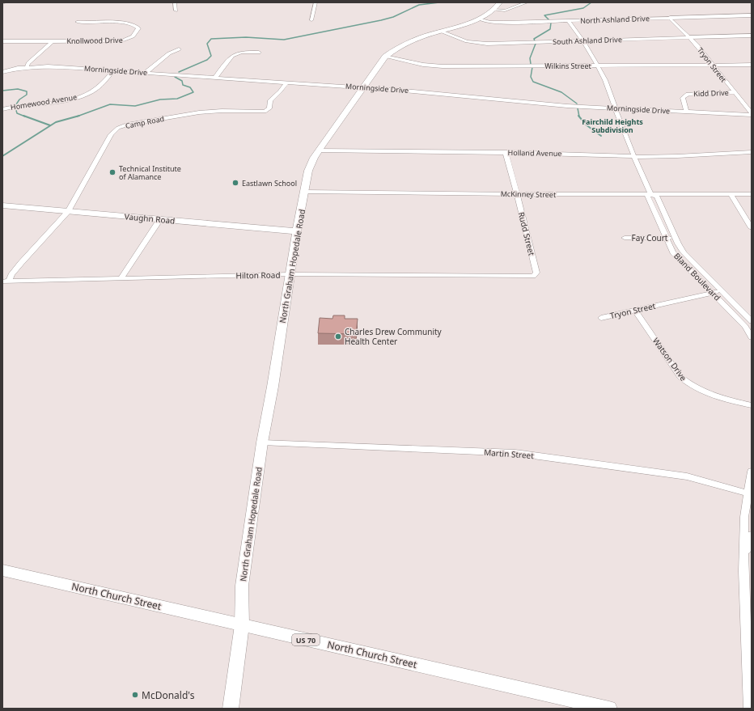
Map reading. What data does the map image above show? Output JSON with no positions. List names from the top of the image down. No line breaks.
{"streets":{"main road":["North Church Street","US 70"],"street":["North Ashland Drive","Knollwood Drive","South Ashland Drive","Tryon Street","Wilkins Street","Morningside Drive","Kidd Drive","Homewood Avenue","Camp Road","Holland Avenue","McKinney Street","Vaughn Road","Rudd Street","Fay Court","North Graham Hopedale Road","Hilton Road","Bland Boulevard","Watson Drive","Martin Street"]},"crossings":[["North Ashland Drive","Tryon Street"],["North Ashland Drive","North Graham Hopedale Road"],["North Ashland Drive","Bland Boulevard"],["South Ashland Drive","Tryon Street"],["South Ashland Drive","North Graham Hopedale Road"],["South Ashland Drive","Bland Boulevard"],["Tryon Street","Wilkins Street"],["Tryon Street","Morningside Drive"],["Tryon Street","Kidd Drive"],["Tryon Street","Bland Boulevard"],["Tryon Street","Watson Drive"],["Wilkins Street","North Graham Hopedale Road"],["Wilkins Street","Bland Boulevard"],["Morningside Drive","Kidd Drive"],["Morningside Drive","Homewood Avenue"],["Morningside Drive","Camp Road"],["Morningside Drive","North Graham Hopedale Road"],["Morningside Drive","Bland Boulevard"],["Camp Road","Vaughn Road"],["Camp Road","Hilton Road"],["Holland Avenue","Rudd Street"],["Holland Avenue","North Graham Hopedale Road"],["Holland Avenue","Bland Boulevard"],["McKinney Street","Rudd Street"],["McKinney Street","North Graham Hopedale Road"],["McKinney Street","Bland Boulevard"],["Vaughn Road","North Graham Hopedale Road"],["Rudd Street","Hilton Road"],["Fay Court","Bland Boulevard"],["North Graham Hopedale Road","Hilton Road"],["North Graham Hopedale Road","Martin Street"],["North Graham Hopedale Road","North Church Street"]],"districts":["Fairchild Heights Subdivision"],"places":["Technical Institute of Alamance","Eastlawn School","Charles Drew Community Health Center","McDonald's"]}
